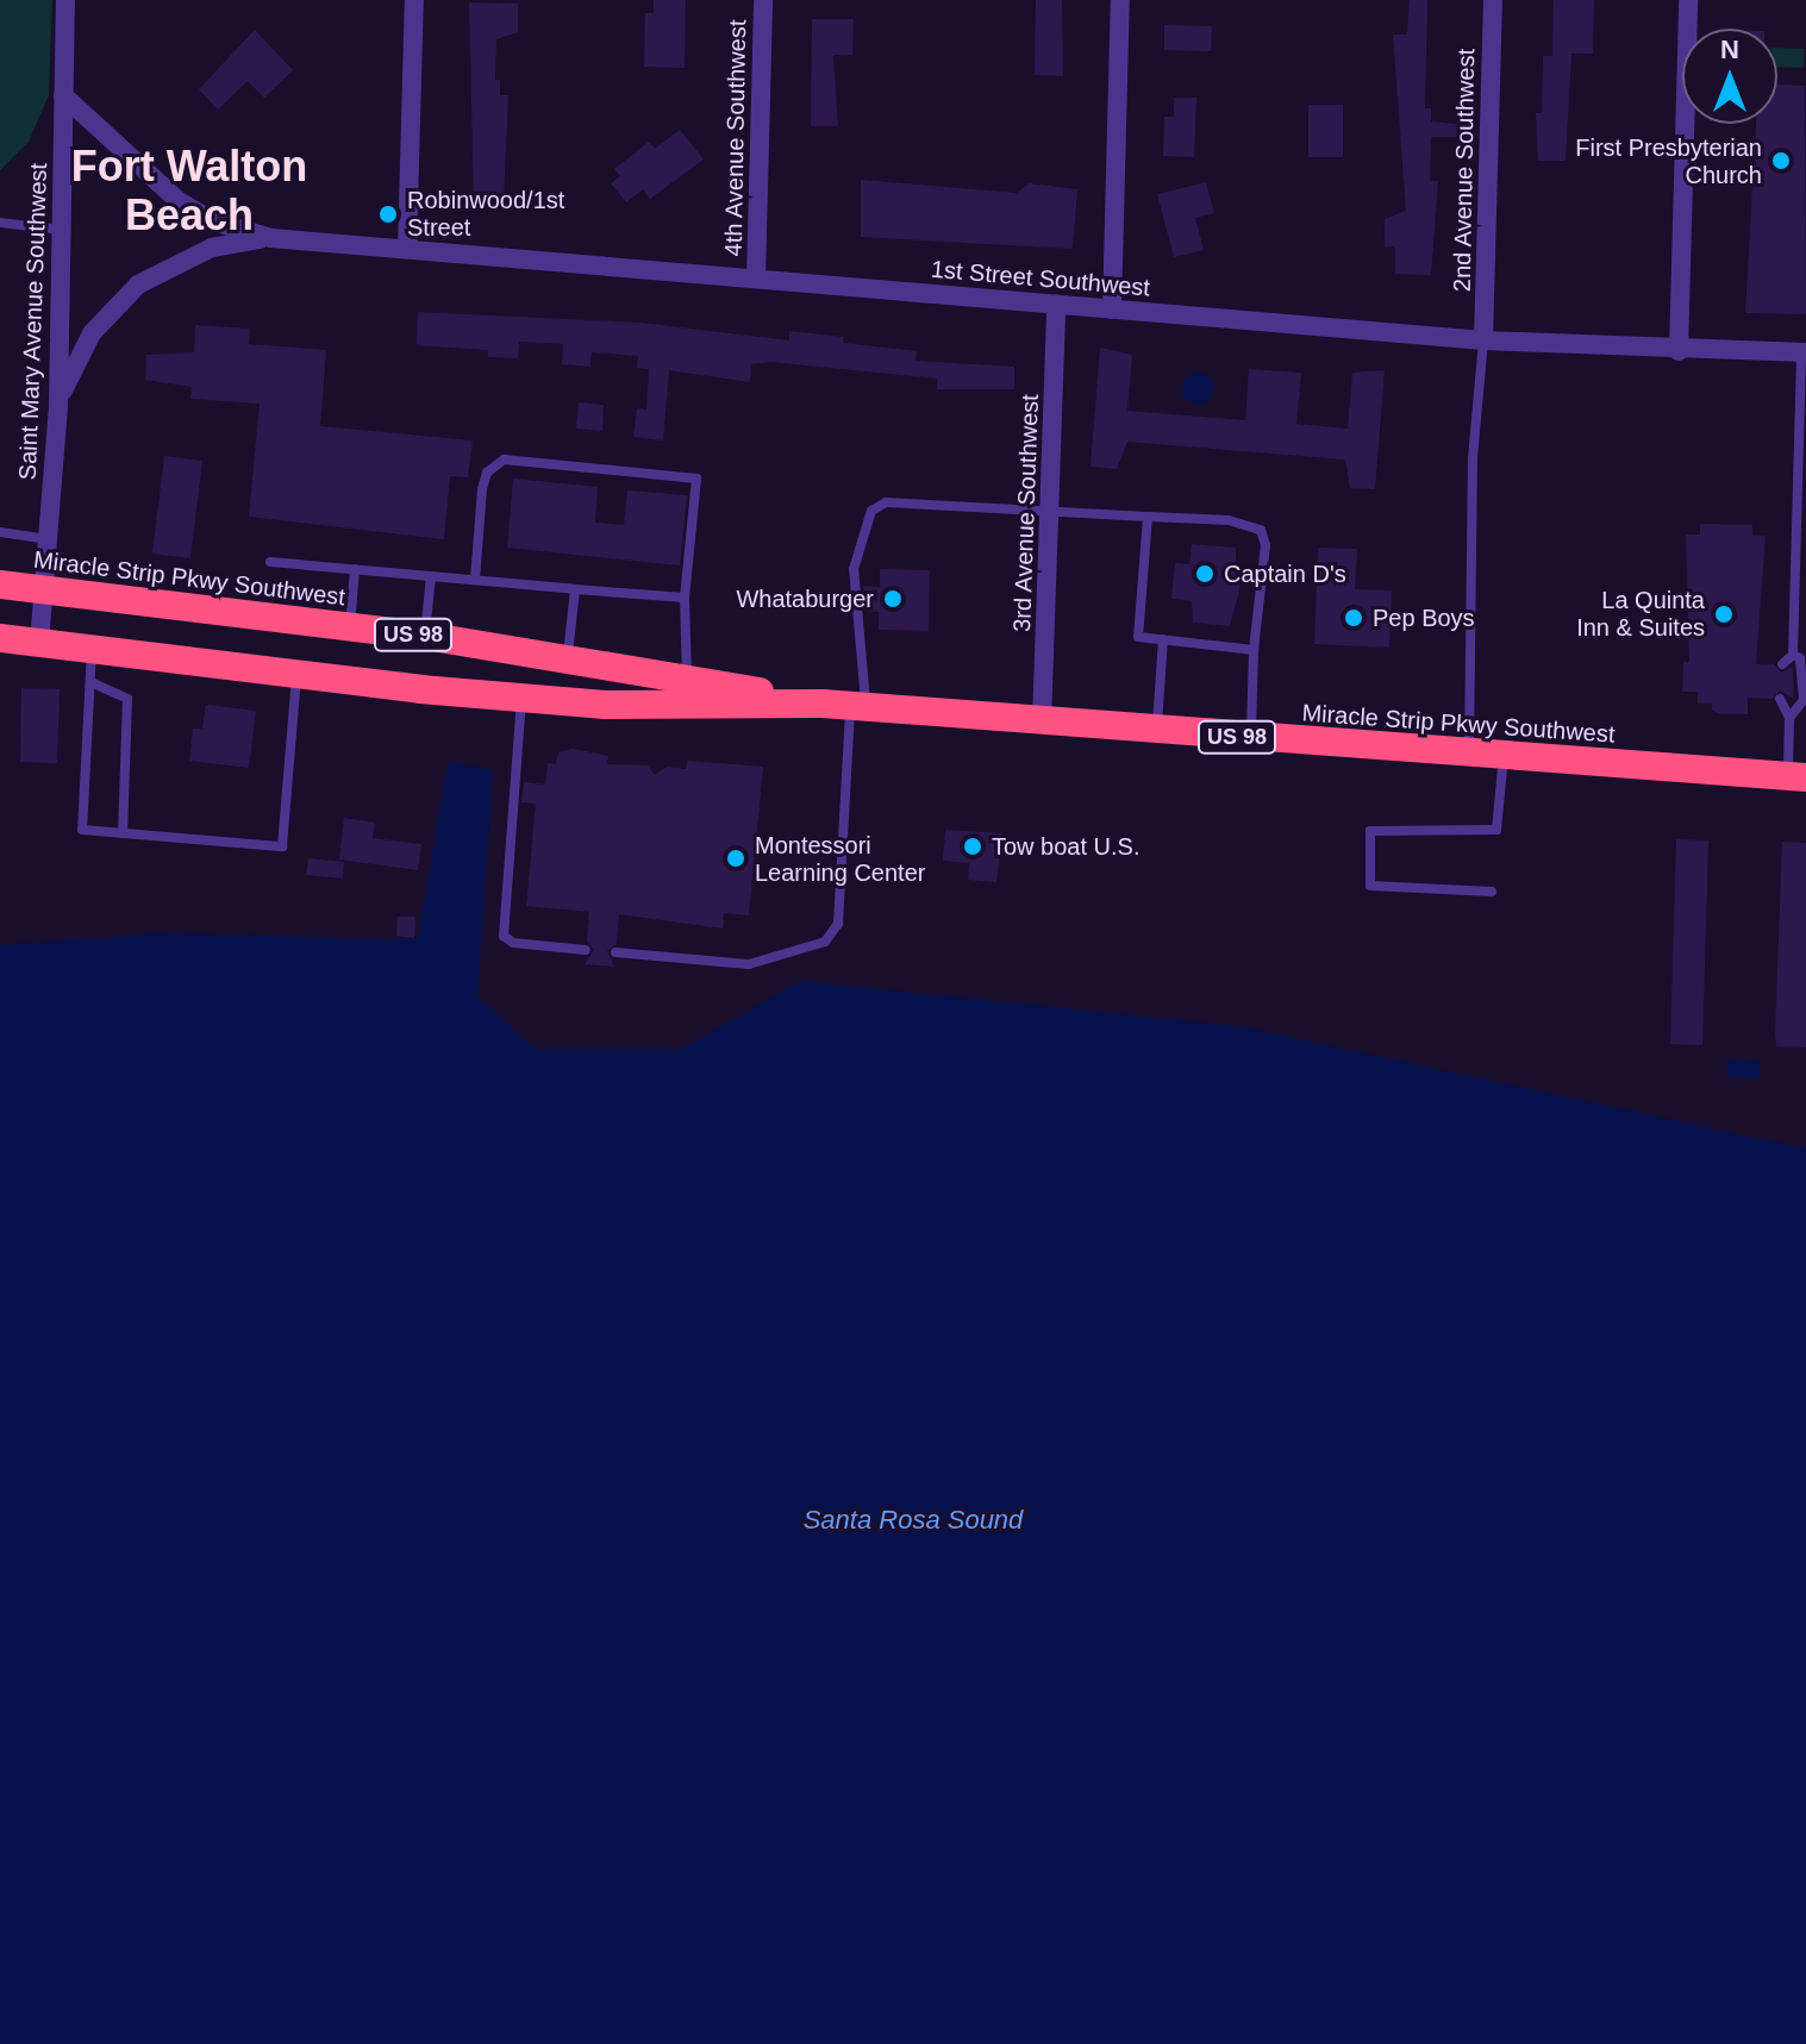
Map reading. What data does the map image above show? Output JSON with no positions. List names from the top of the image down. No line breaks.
{"streets":{"highway":["Miracle Strip Pkwy Southwest","US 98"],"street":["4th Avenue Southwest","2nd Avenue Southwest","1st Street Southwest","Saint Mary Avenue Southwest","3rd Avenue Southwest"]},"crossings":[["4th Avenue Southwest","1st Street Southwest"],["2nd Avenue Southwest","1st Street Southwest"],["1st Street Southwest","Saint Mary Avenue Southwest"],["1st Street Southwest","3rd Avenue Southwest"],["Saint Mary Avenue Southwest","Miracle Strip Pkwy Southwest"],["3rd Avenue Southwest","Miracle Strip Pkwy Southwest"]],"districts":["Fort Walton Beach"],"water":["Santa Rosa Sound"],"places":["First Presbyterian Church","Robinwood/1st Street","Captain D's","Whataburger","La Quinta Inn & Suites","Pep Boys","Tow boat U.S.","Montessori Learning Center"],"north":"top"}
